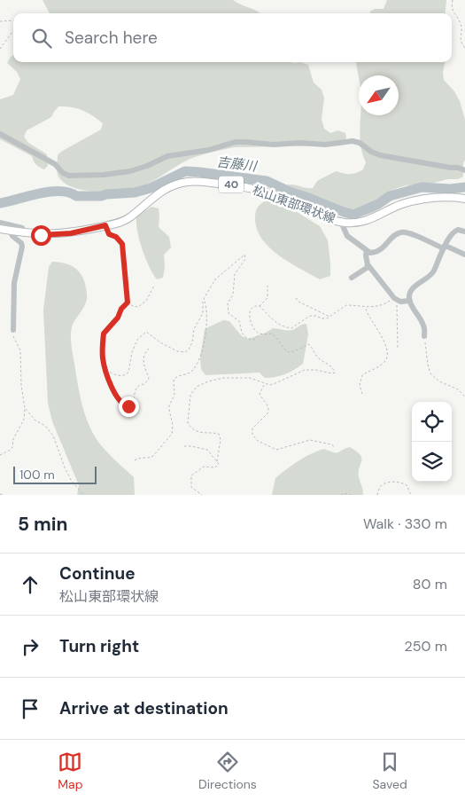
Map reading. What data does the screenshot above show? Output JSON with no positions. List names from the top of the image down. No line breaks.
{"streets":{"main road":["40","松山東部環状線"]},"water":["吉藤川"],"scale_bar":"100 m","north":"bottom left","page":{"search":"Search here","scale":"100 m","heading":["5 min","Walk · 330 m"],"list":[["Continue","松山東部環状線","80 m"],["Turn right","250 m"],"Arrive at destination"],"nav":["Map","Directions","Saved"]}}
